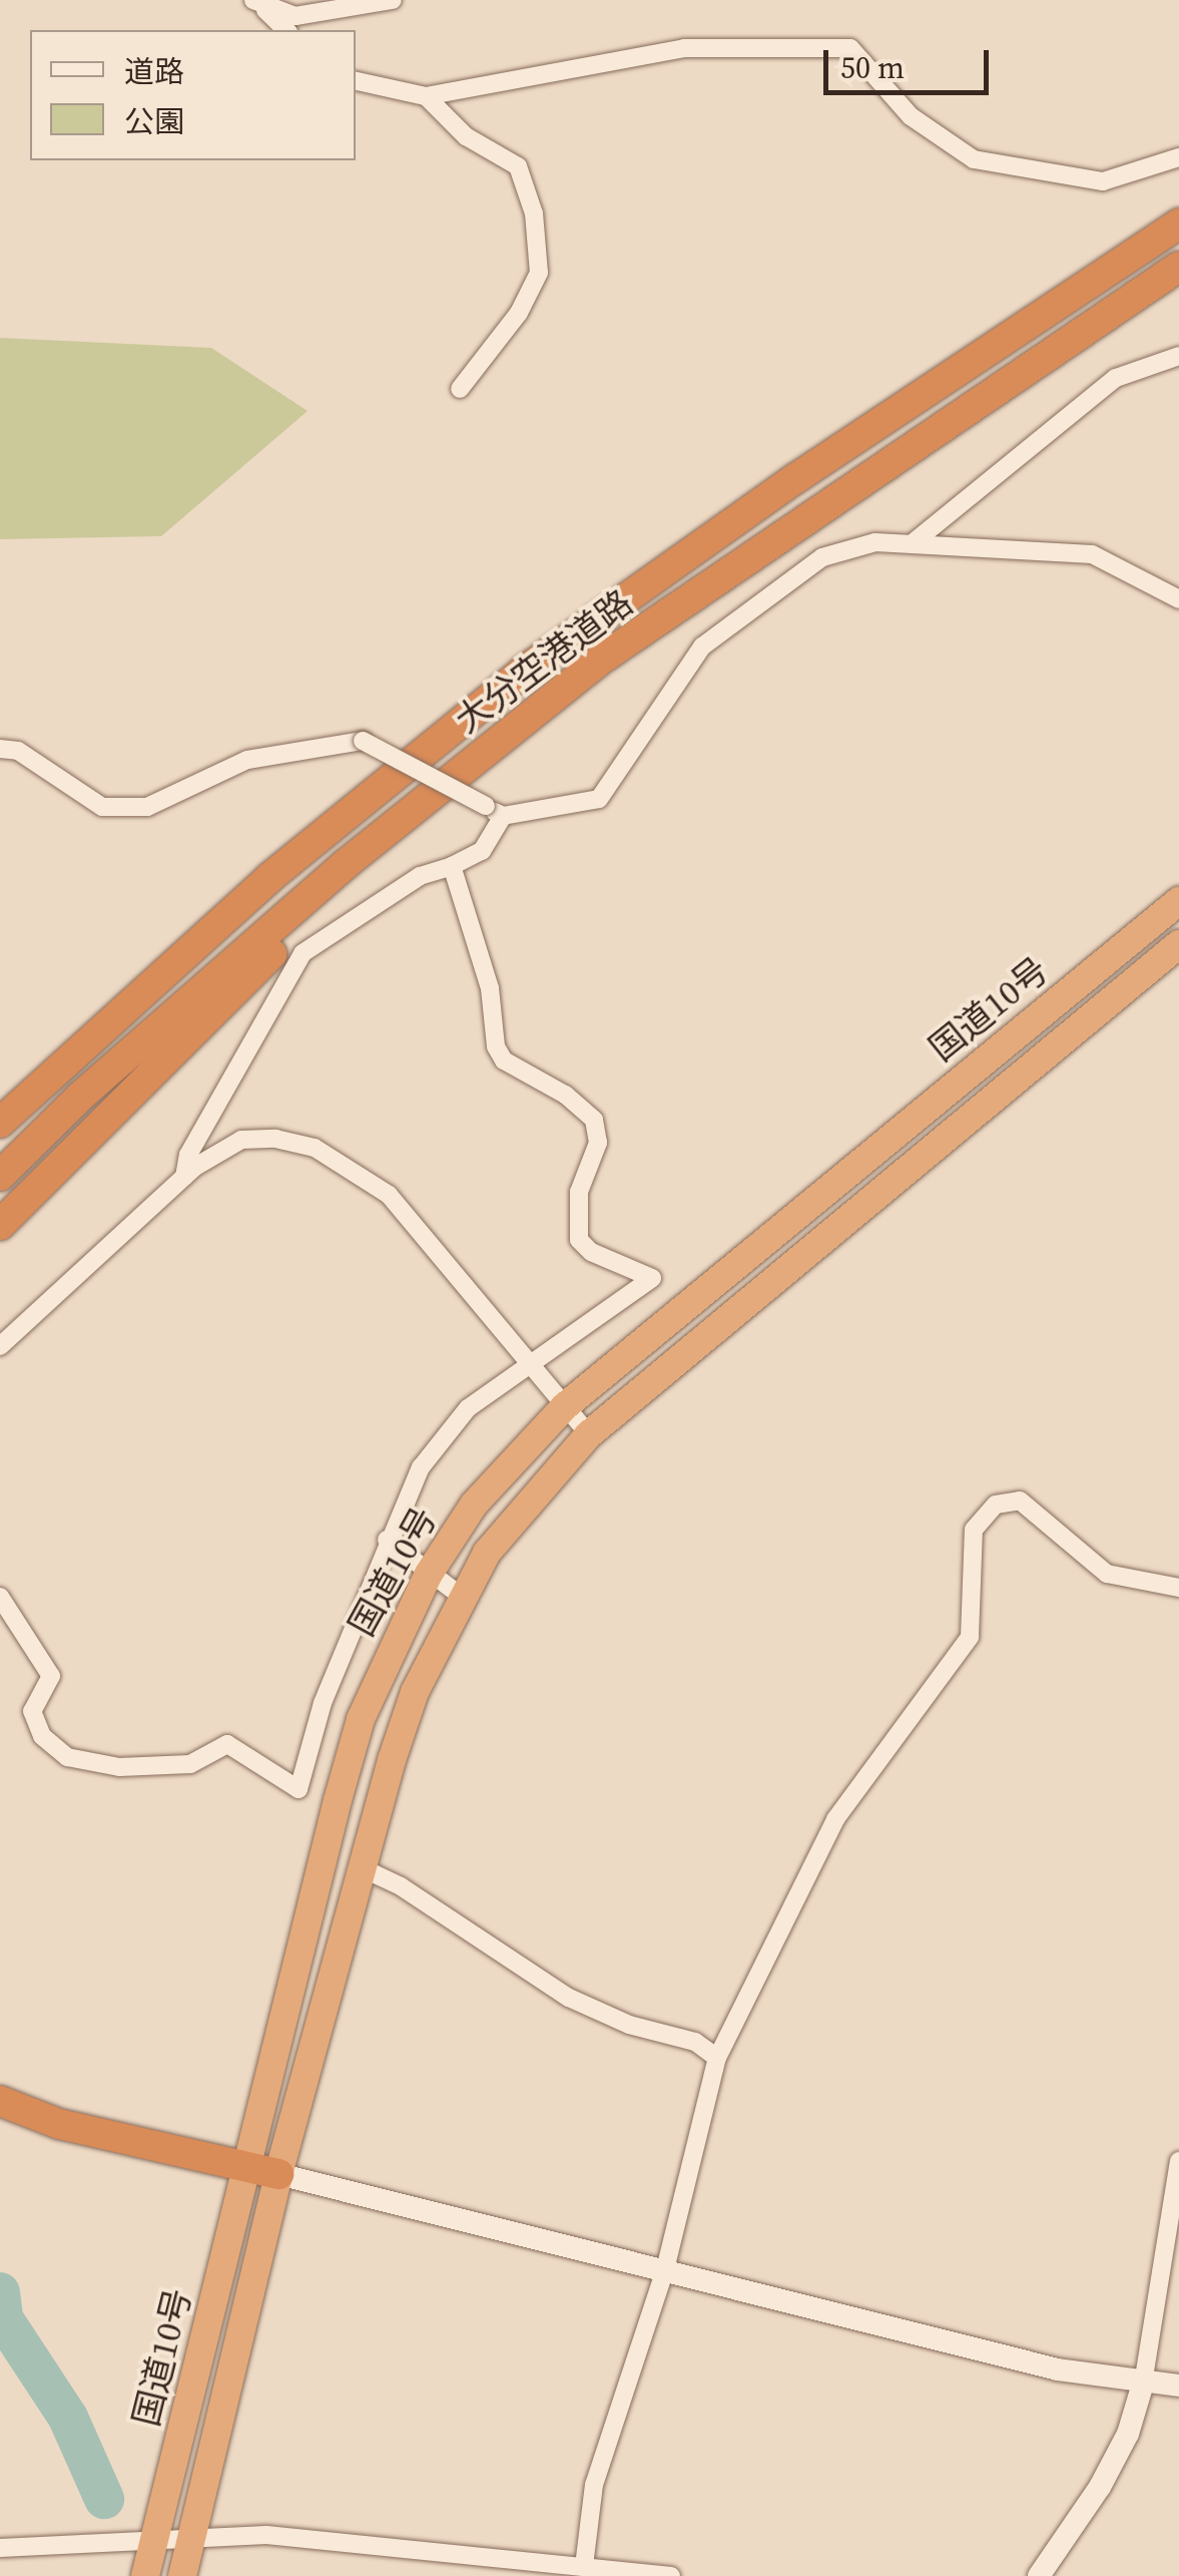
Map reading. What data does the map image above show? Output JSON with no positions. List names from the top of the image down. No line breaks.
{"streets":{"highway":["大分空港道路","国道10号"]},"legend":["道路","公園"],"scale_bar":"50 m"}
